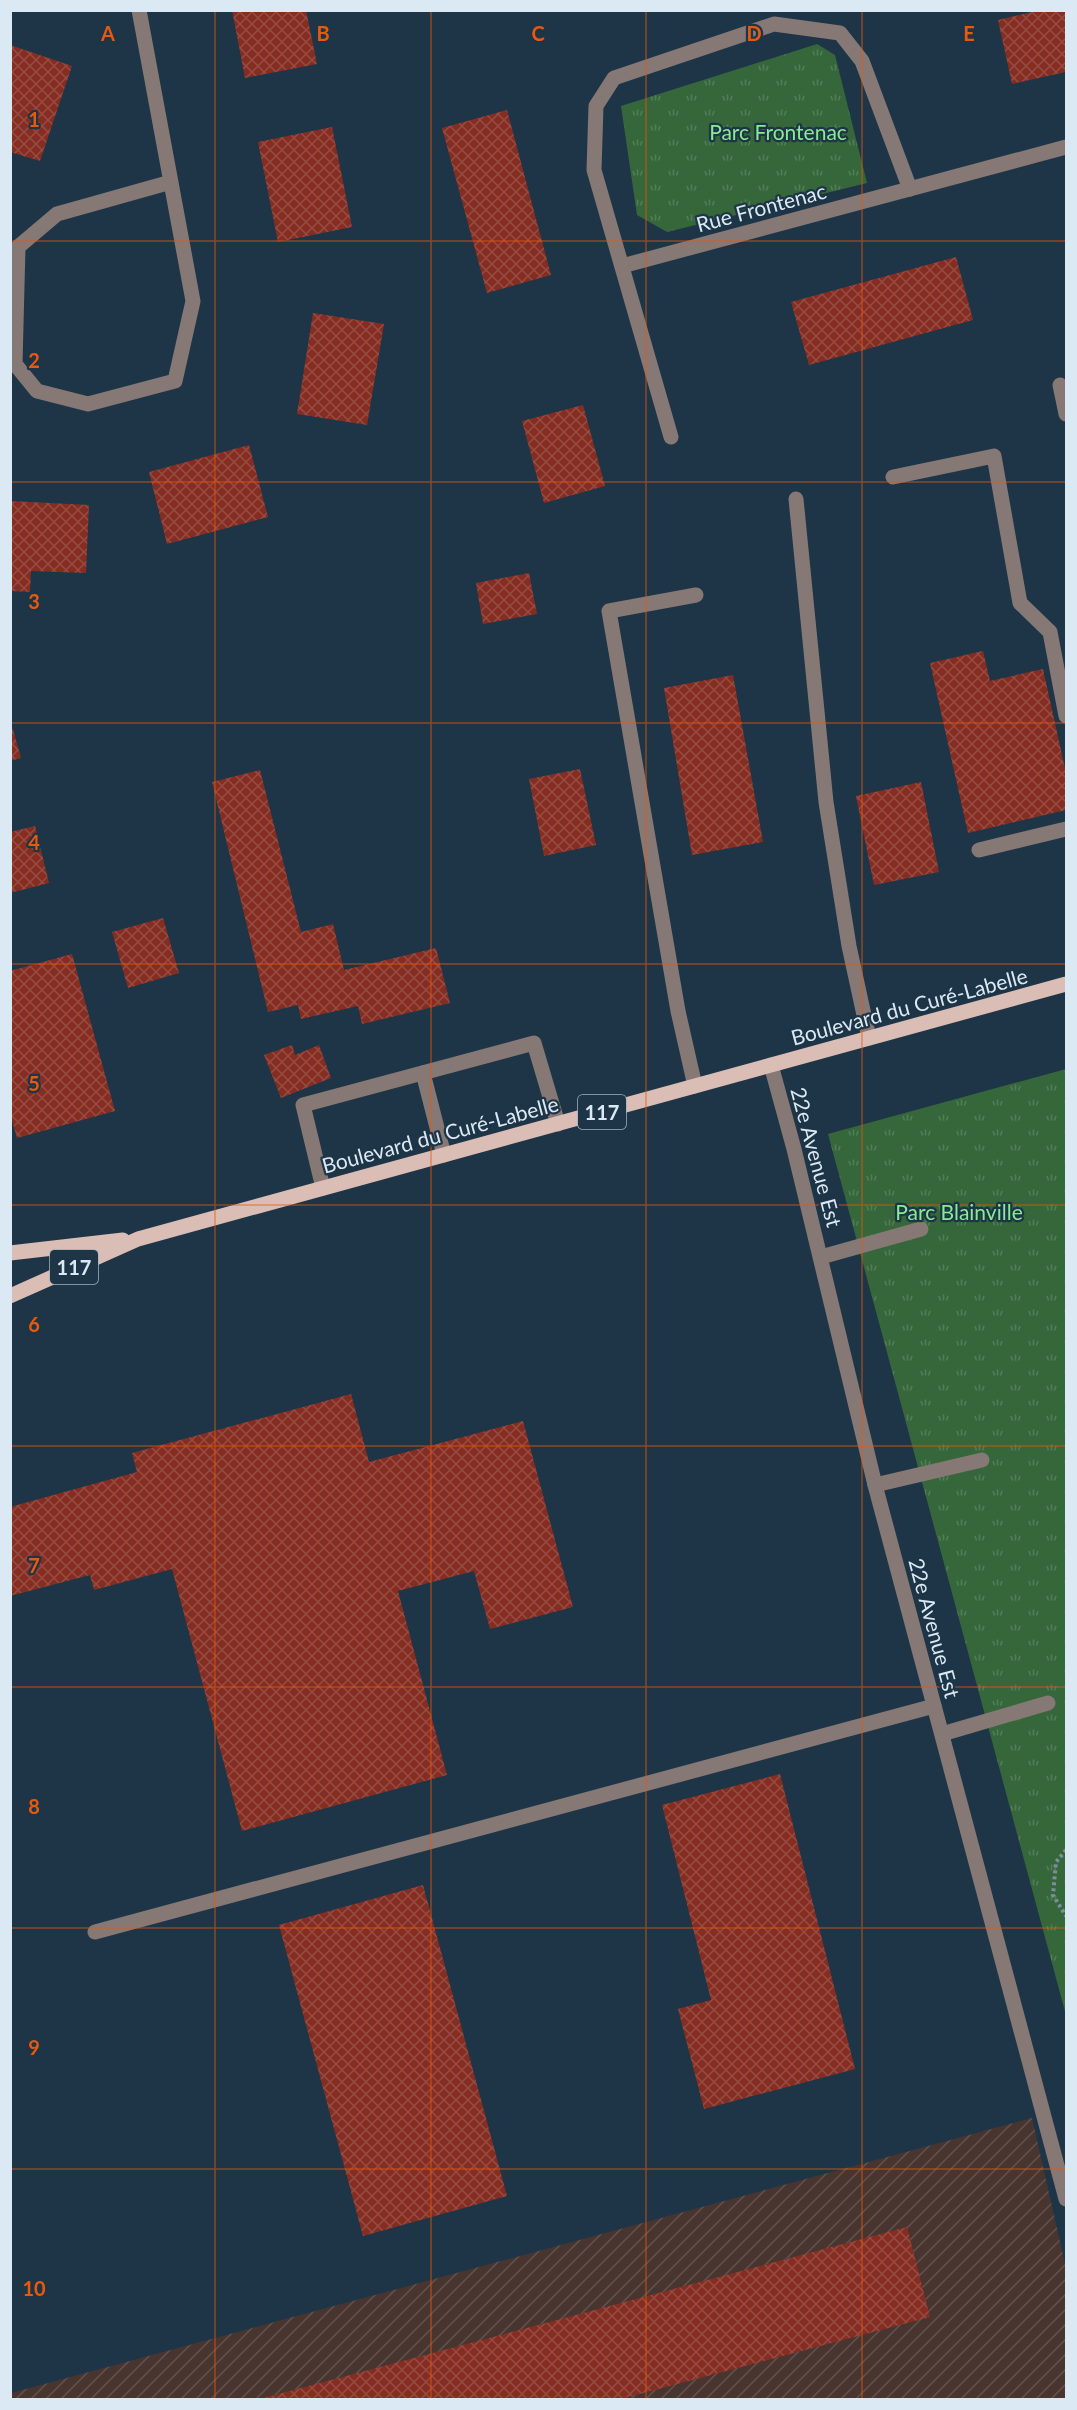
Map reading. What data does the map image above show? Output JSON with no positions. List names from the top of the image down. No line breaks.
{"streets":{"main road":["Boulevard du Curé-Labelle","117"],"street":["Rue Frontenac","22e Avenue Est"]},"crossings":[["Boulevard du Curé-Labelle","22e Avenue Est"]],"parks":["Parc Frontenac","Parc Blainville"],"grid":{"columns":["A","B","C","D","E"],"rows":["1","2","3","4","5","6","7","8","9","10"]}}
